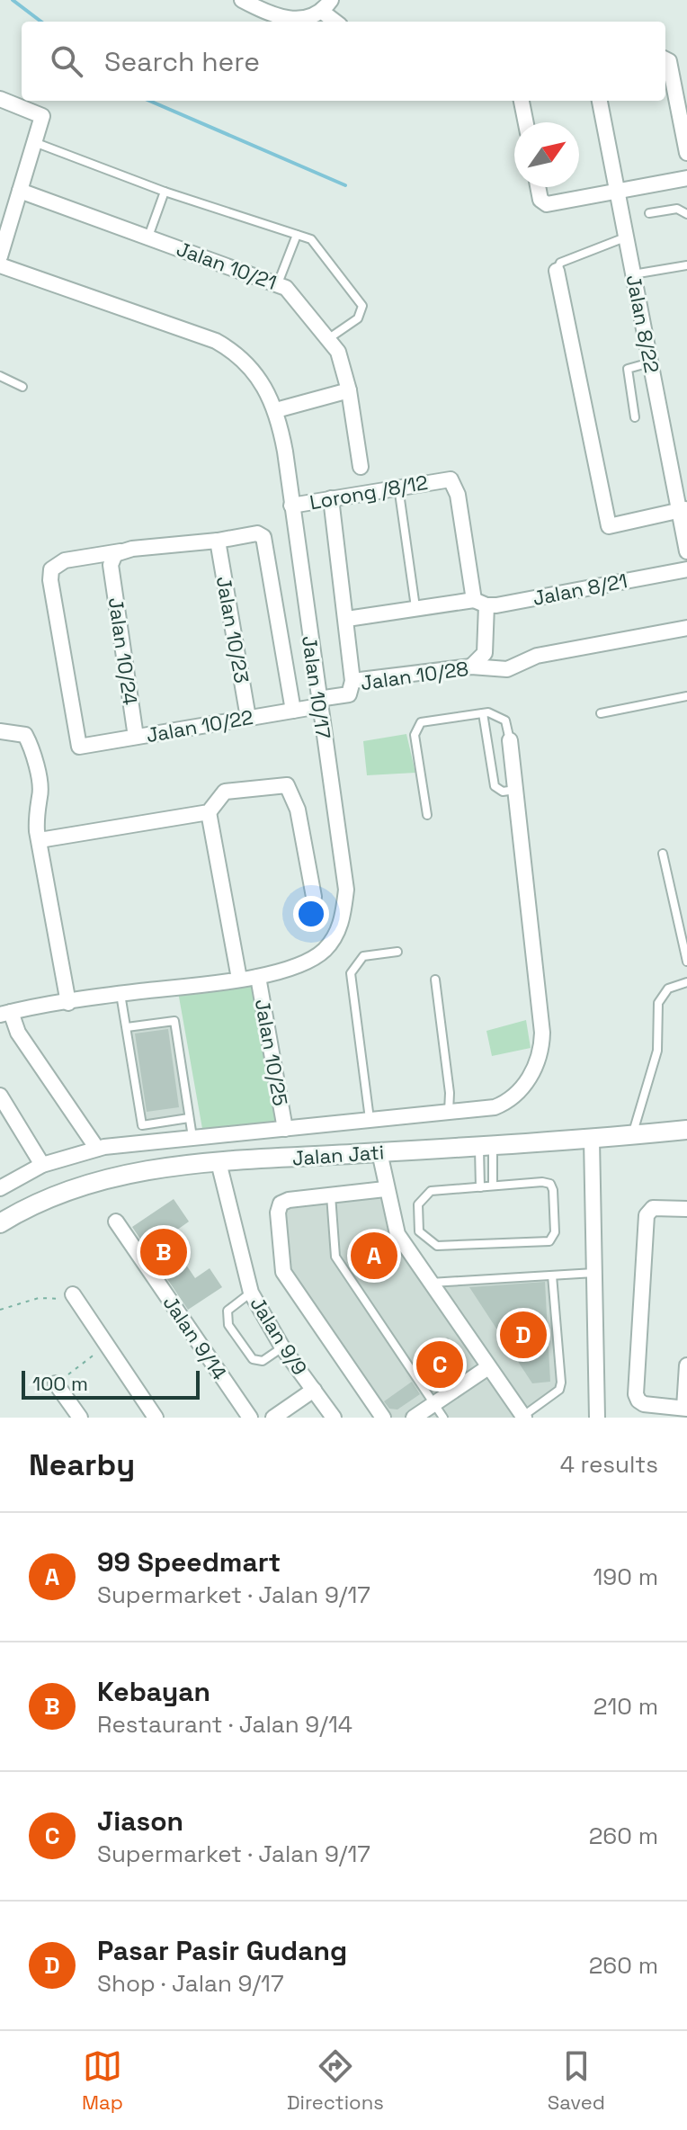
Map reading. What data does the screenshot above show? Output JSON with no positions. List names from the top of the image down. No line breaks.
{"streets":{"street":["Jalan 10/21","Jalan 8/22","Lorong /8/12","Jalan 8/21","Jalan 10/23","Jalan 10/24","Jalan 10/28","Jalan 10/17","Jalan 10/22","Jalan 10/25","Jalan Jati","Jalan 9/9","Jalan 9/14"]},"crossings":[["Lorong /8/12","Jalan 8/21"],["Lorong /8/12","Jalan 10/17"],["Jalan 10/23","Jalan 10/22"],["Jalan 10/24","Jalan 10/22"],["Jalan 10/28","Jalan 10/17"],["Jalan 10/28","Jalan 10/22"],["Jalan 10/17","Jalan 10/22"],["Jalan 10/17","Jalan 10/25"],["Jalan Jati","Jalan 9/9"]],"scale_bar":"100 m","north":"top right","page":{"search":"Search here","pins":["B","A","D","C"],"scale":"100 m","heading":["Nearby","4 results"],"list":[{"mark":"A","name":"99 Speedmart","note":"Supermarket · Jalan 9/17","value":"190 m"},{"mark":"B","name":"Kebayan","note":"Restaurant · Jalan 9/14","value":"210 m"},{"mark":"C","name":"Jiason","note":"Supermarket · Jalan 9/17","value":"260 m"},{"mark":"D","name":"Pasar Pasir Gudang","note":"Shop · Jalan 9/17","value":"260 m"}],"nav":["Map","Directions","Saved"]}}
